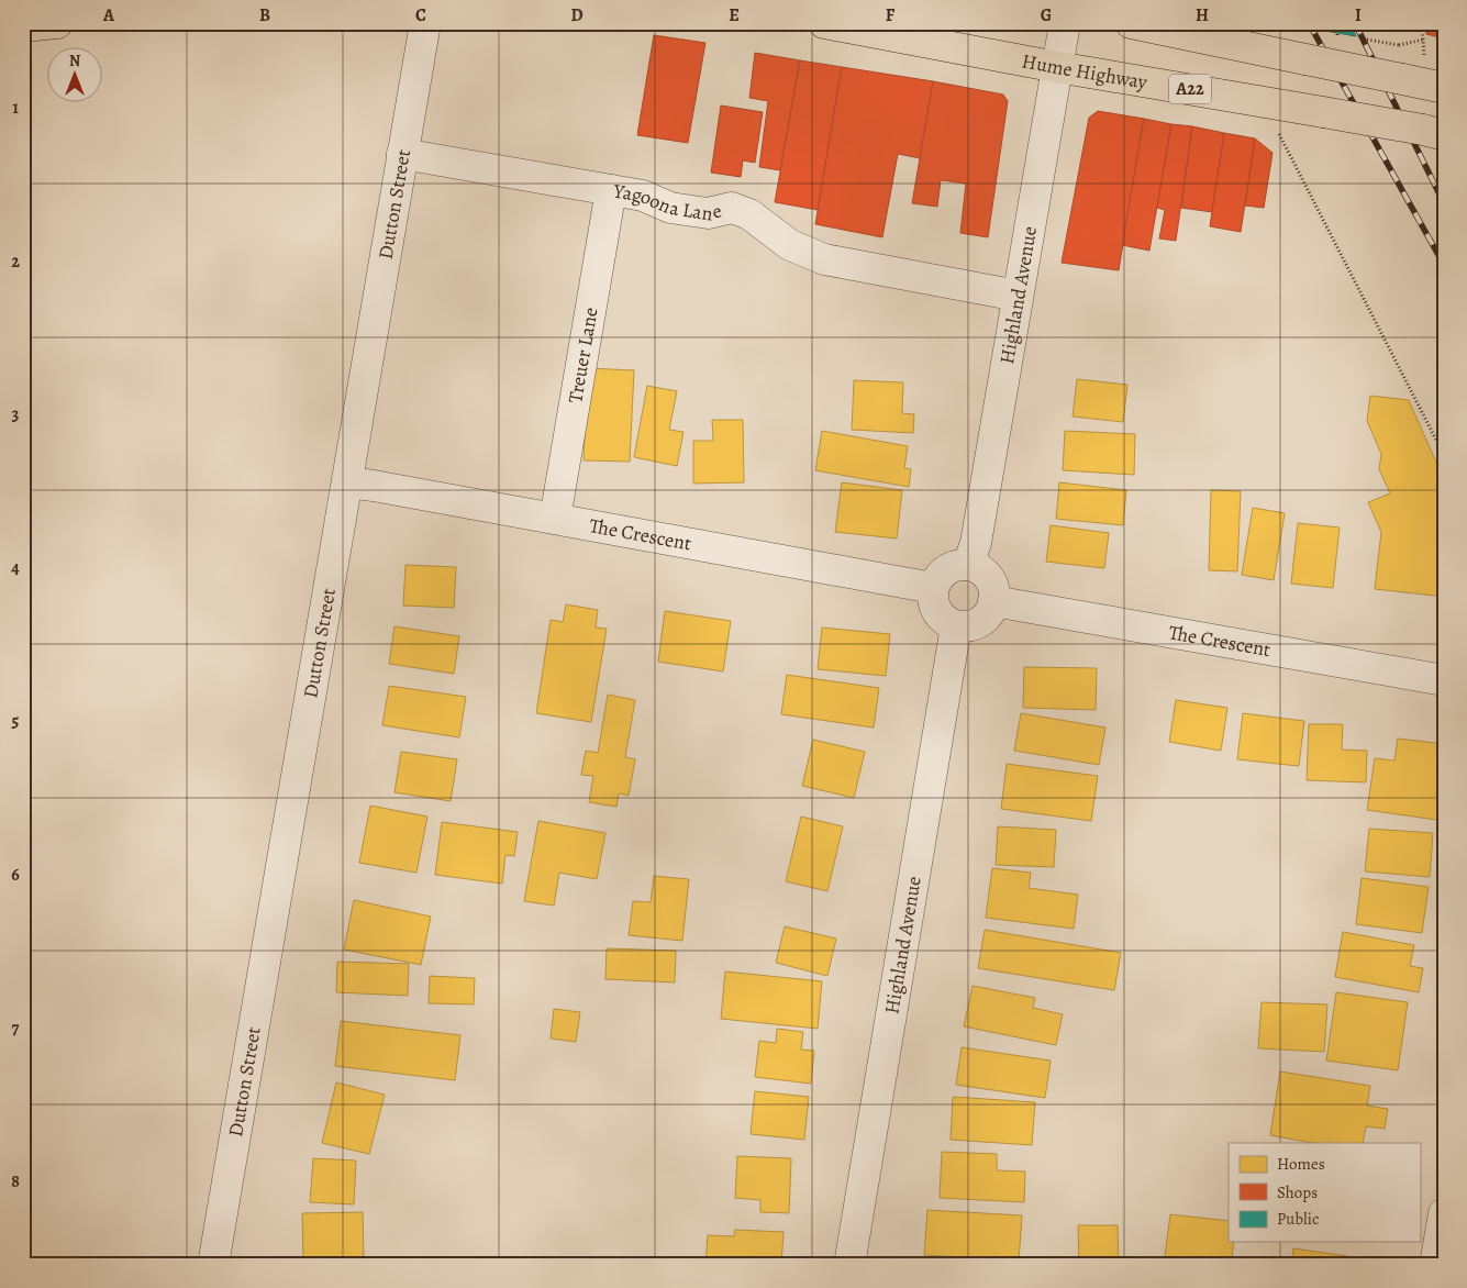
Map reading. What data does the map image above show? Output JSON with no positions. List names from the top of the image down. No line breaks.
{"streets":{"highway":["Hume Highway","A22"],"street":["Yagoona Lane","Dutton Street","Highland Avenue","Treuer Lane","The Crescent"]},"crossings":[["Hume Highway","Highland Avenue"],["Yagoona Lane","Dutton Street"],["Yagoona Lane","Highland Avenue"],["Yagoona Lane","Treuer Lane"],["Dutton Street","The Crescent"],["Highland Avenue","The Crescent"],["Treuer Lane","The Crescent"]],"legend":["Homes","Shops","Public"],"north":"top","grid":{"columns":["A","B","C","D","E","F","G","H","I"],"rows":["1","2","3","4","5","6","7","8"]}}
